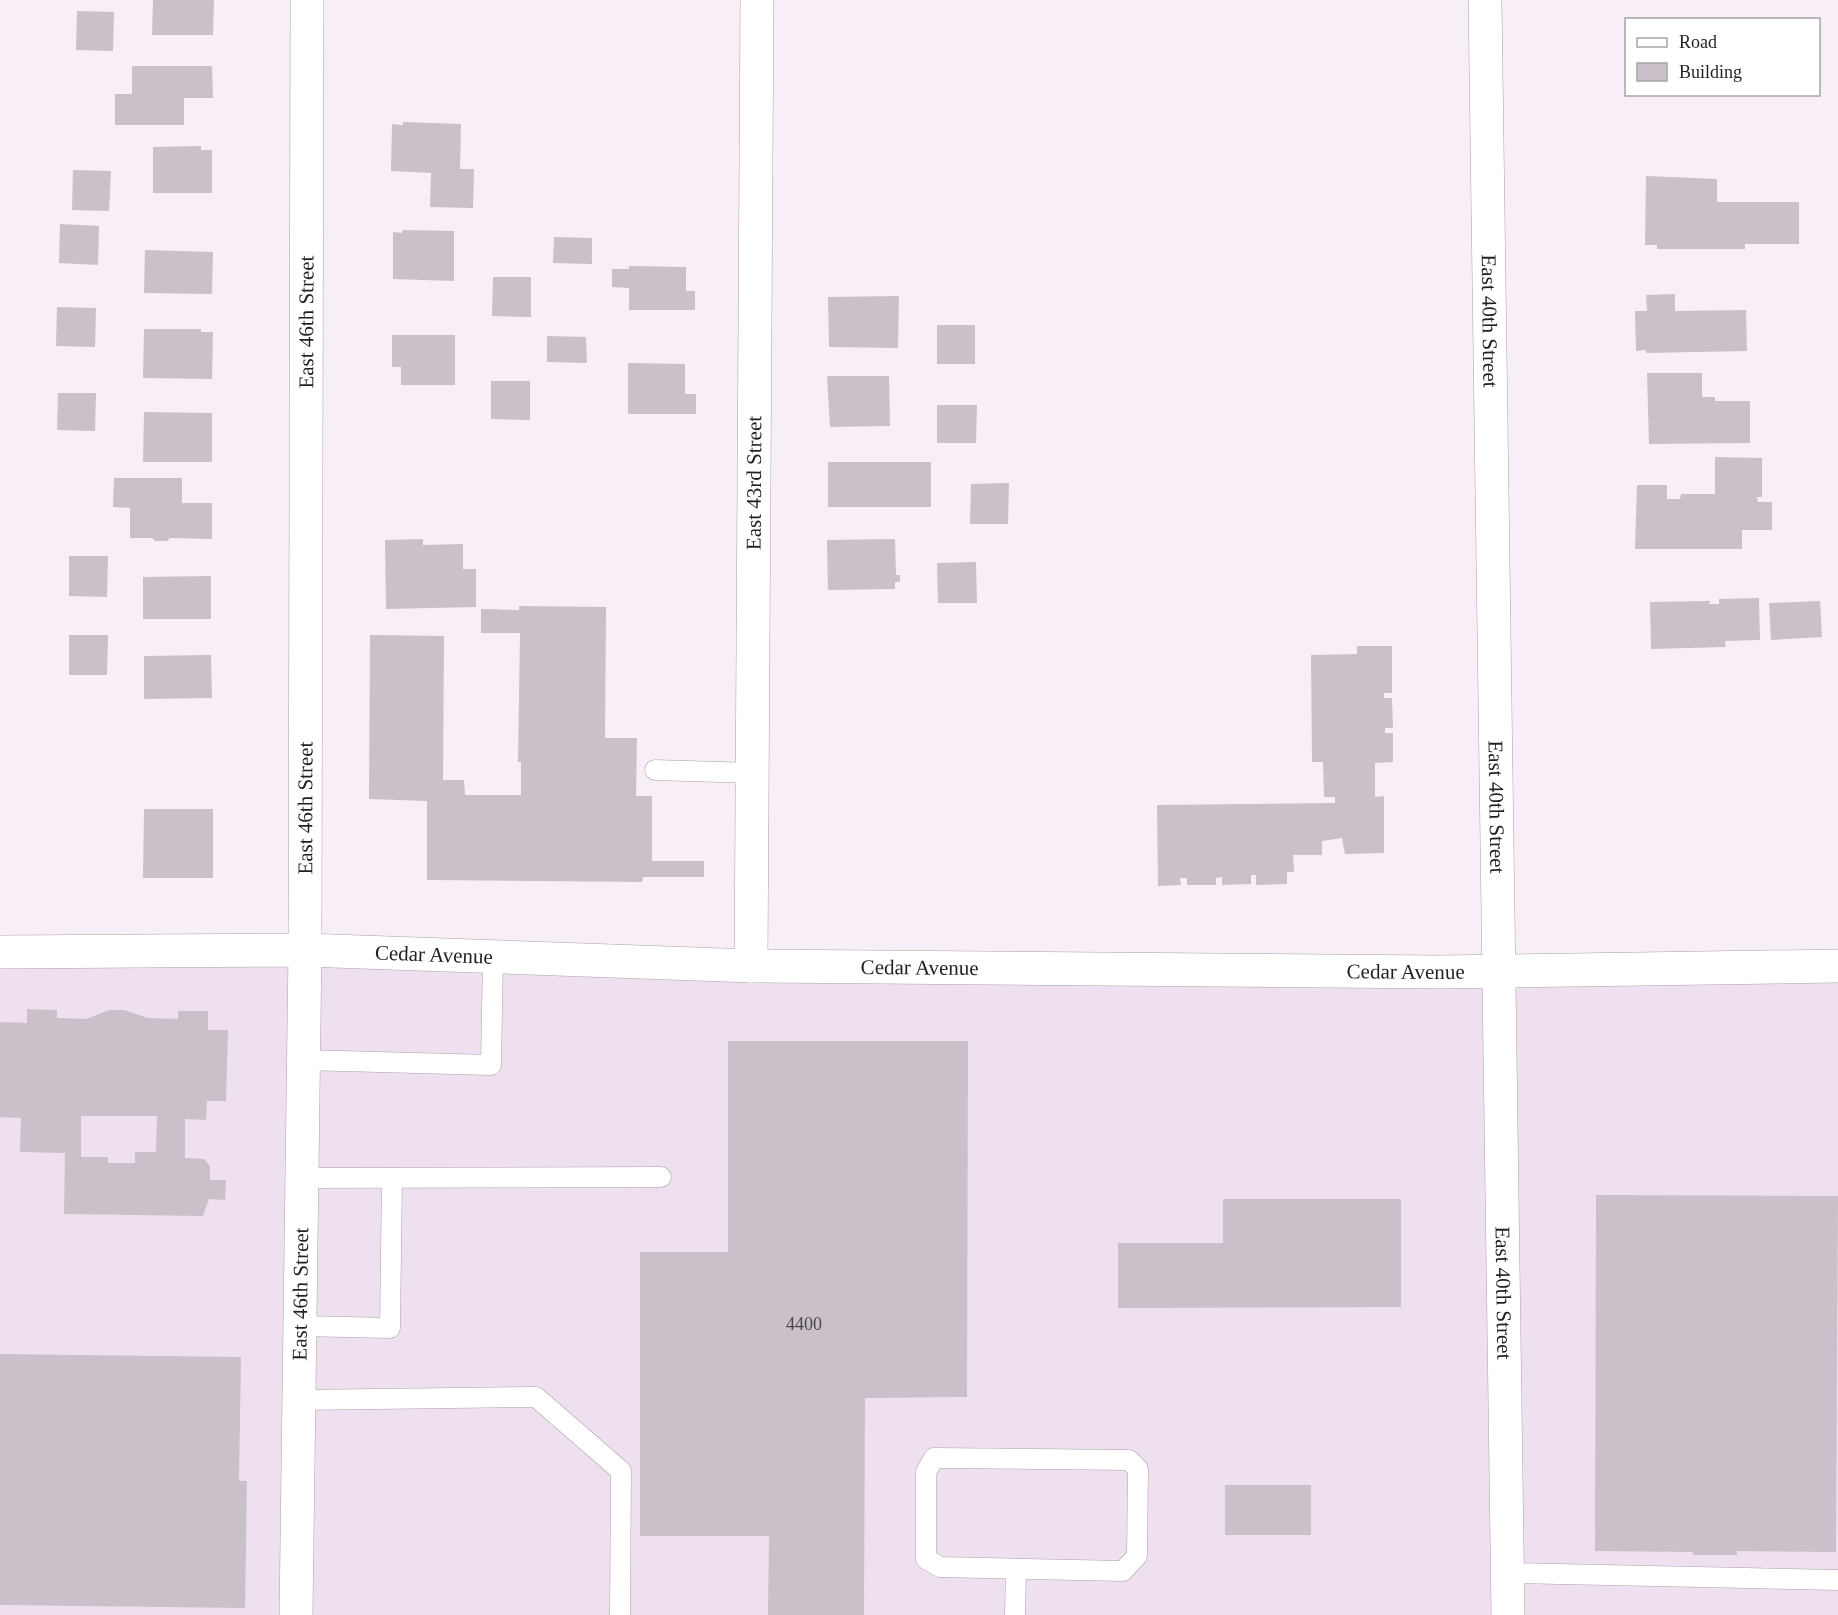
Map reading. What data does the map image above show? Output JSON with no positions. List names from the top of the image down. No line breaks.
{"streets":{"street":["East 46th Street","East 40th Street","East 43rd Street","Cedar Avenue"]},"crossings":[["East 46th Street","Cedar Avenue"],["East 40th Street","Cedar Avenue"],["East 43rd Street","Cedar Avenue"]],"house_numbers":["4400"],"legend":["Road","Building"]}
